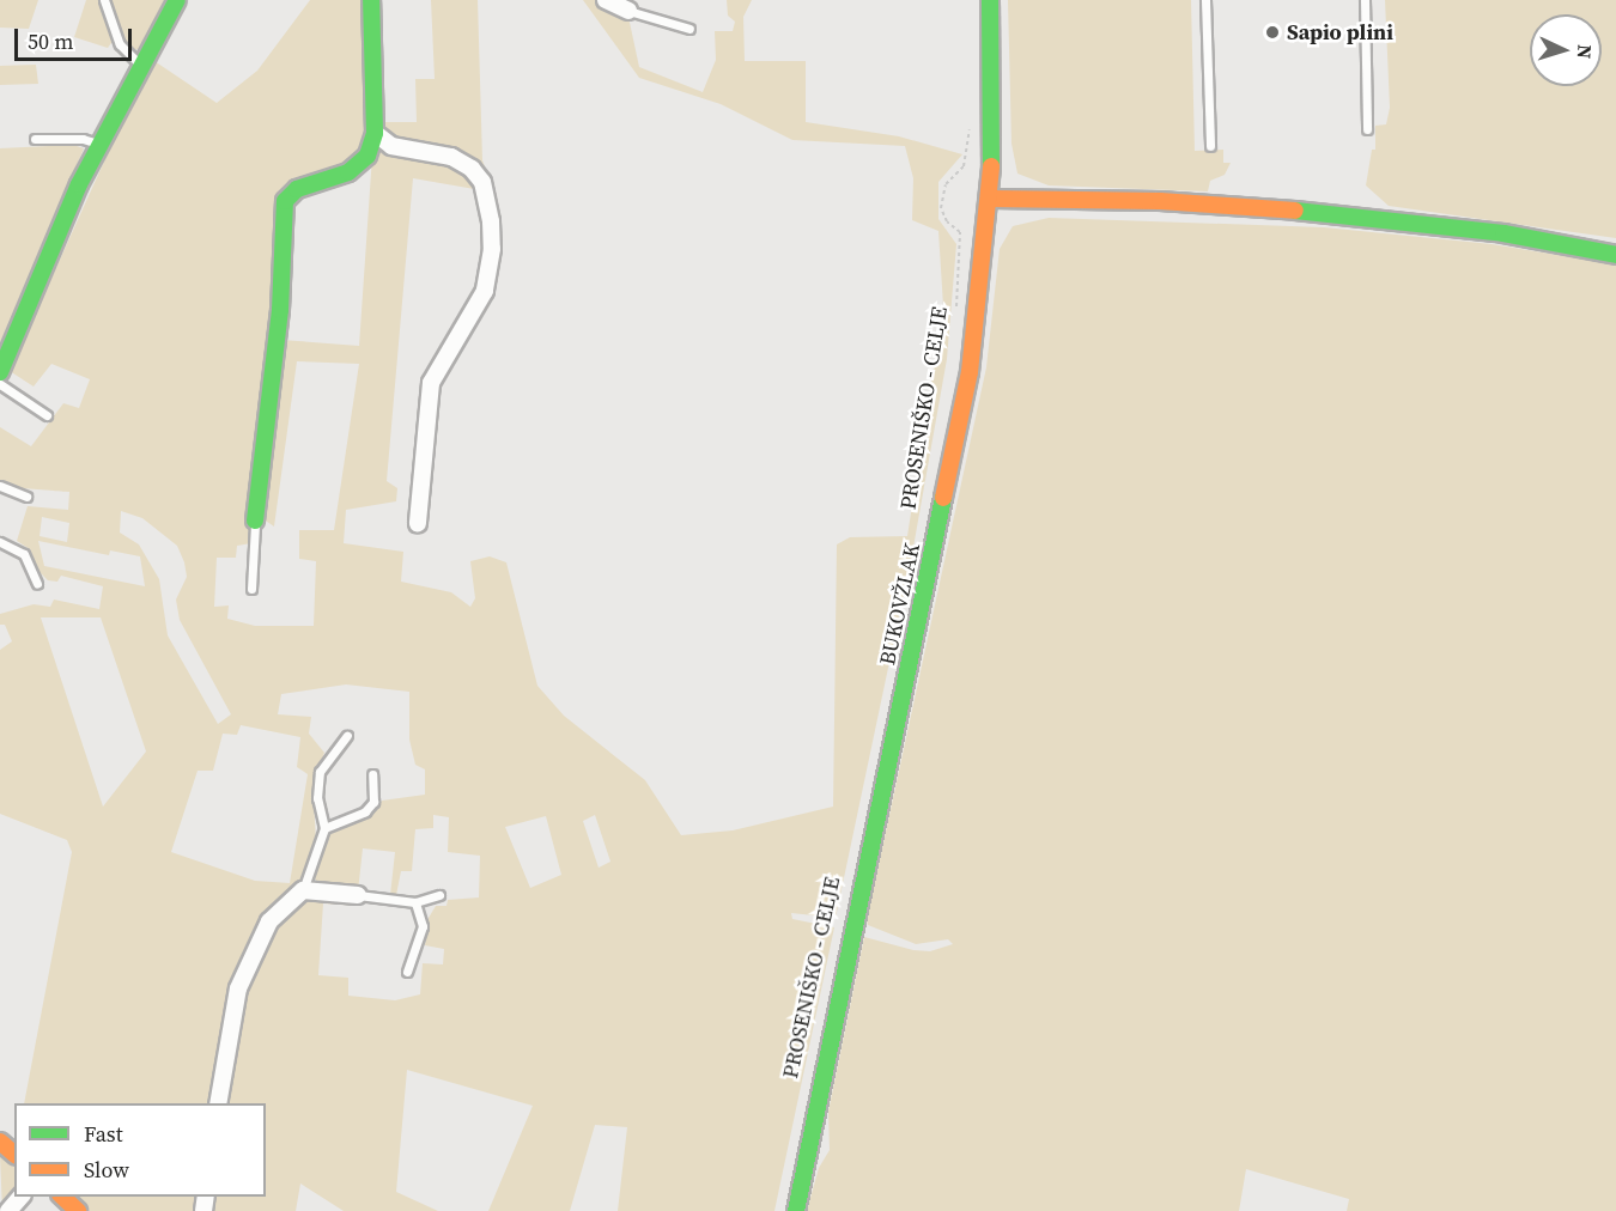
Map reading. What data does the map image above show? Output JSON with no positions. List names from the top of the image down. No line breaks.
{"streets":{"main road":["BUKOVŽLAK"],"path":["PROSENIŠKO - CELJE"]},"places":["Sapio plini"],"legend":["Fast","Slow"],"scale_bar":"50 m","north":"right"}
